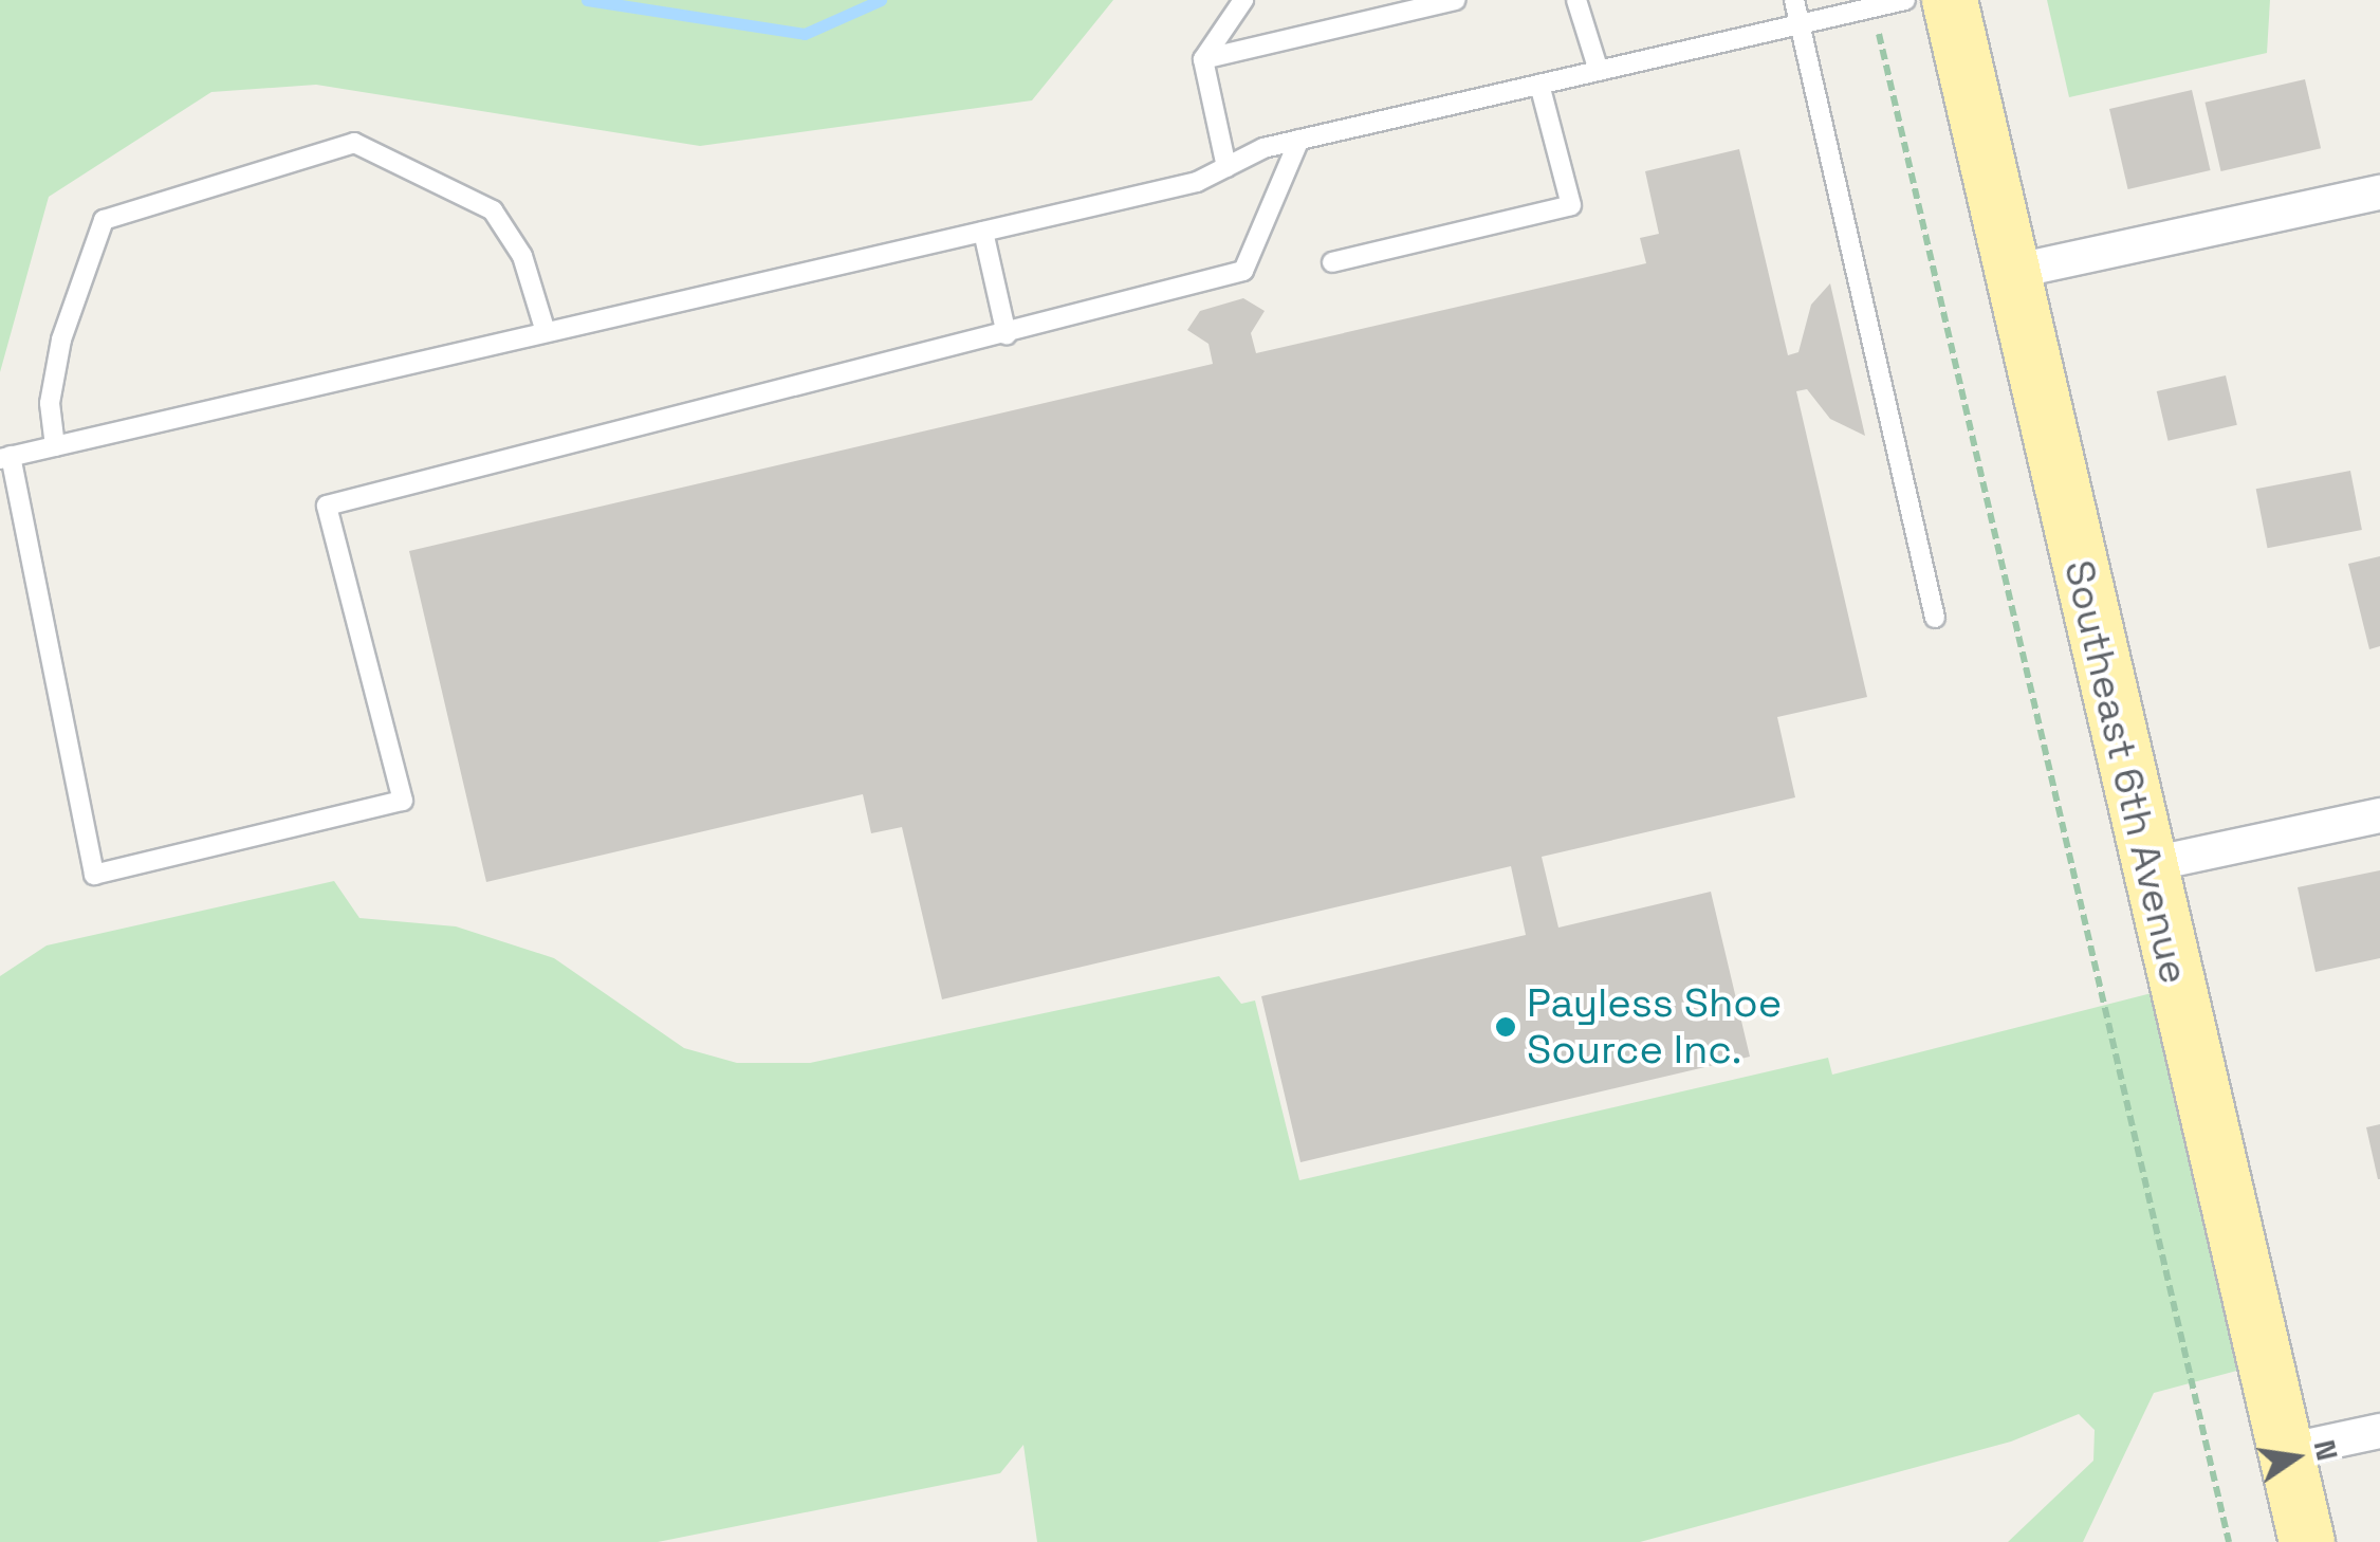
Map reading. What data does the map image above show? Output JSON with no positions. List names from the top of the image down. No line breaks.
{"streets":{"main road":["Southeast 6th Avenue"]},"places":["Payless Shoe Source Inc."],"north":"right"}
